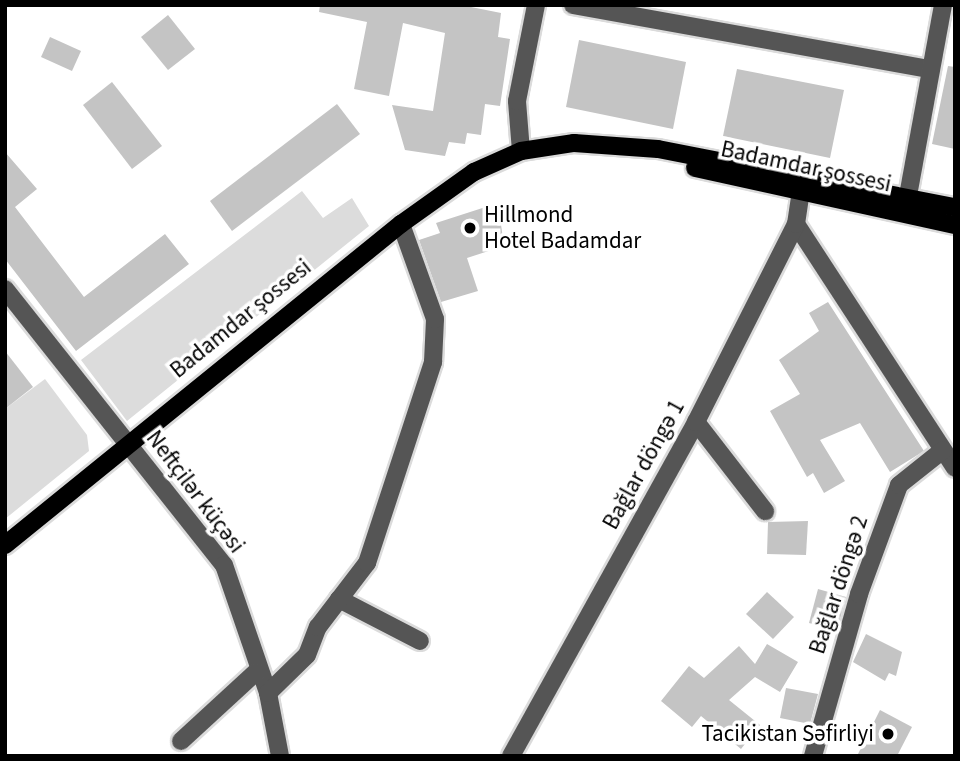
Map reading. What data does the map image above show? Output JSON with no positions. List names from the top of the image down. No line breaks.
{"streets":{"main road":["Badamdar şossesi"],"street":["Bağlar döngə 1","Neftçilər küçəsi","Bağlar döngə 2"]},"crossings":[["Badamdar şossesi","Bağlar döngə 1"],["Badamdar şossesi","Neftçilər küçəsi"]],"places":["Hillmond Hotel Badamdar","Tacikistan Səfirliyi"]}
